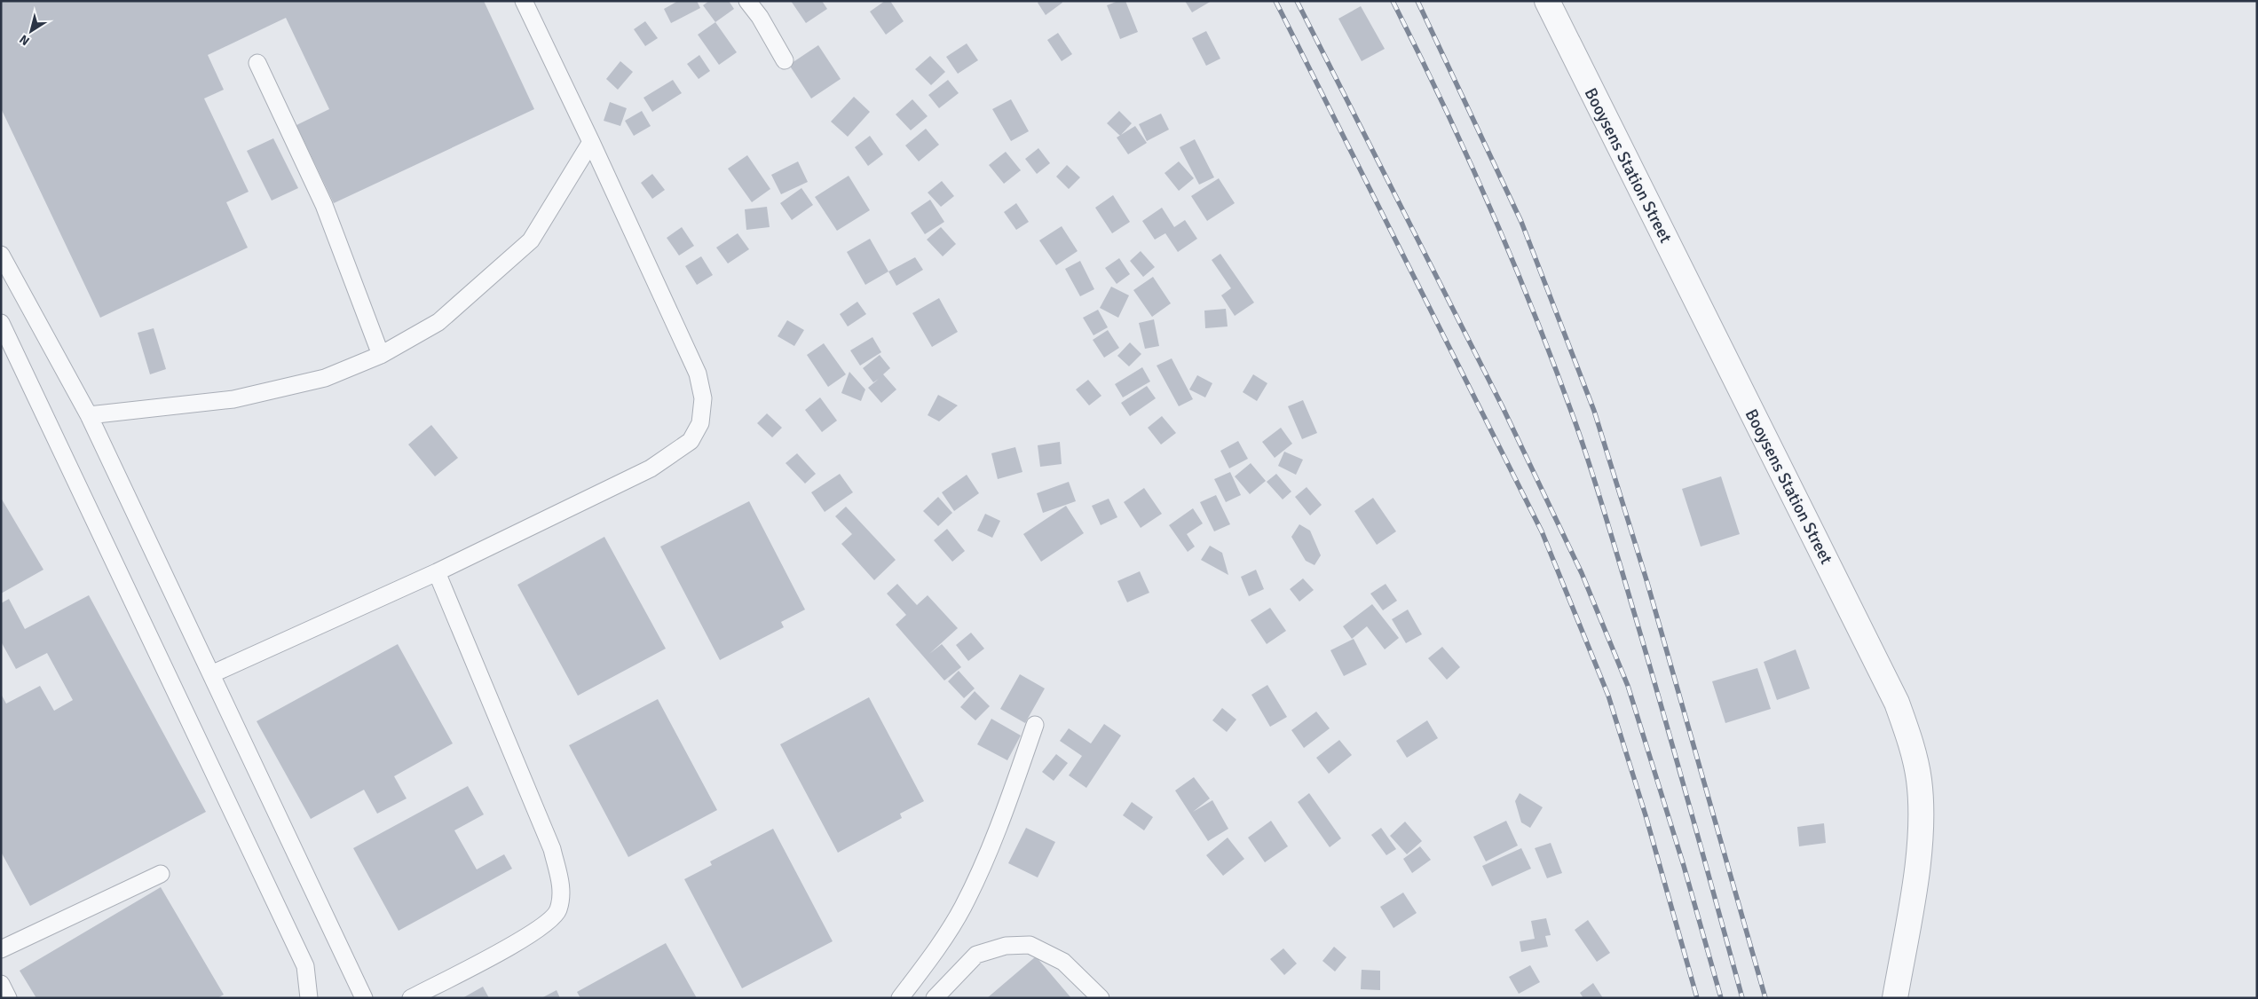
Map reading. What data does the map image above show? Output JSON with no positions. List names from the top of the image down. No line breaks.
{"streets":{"street":["Booysens Station Street"]},"north":"bottom left"}
